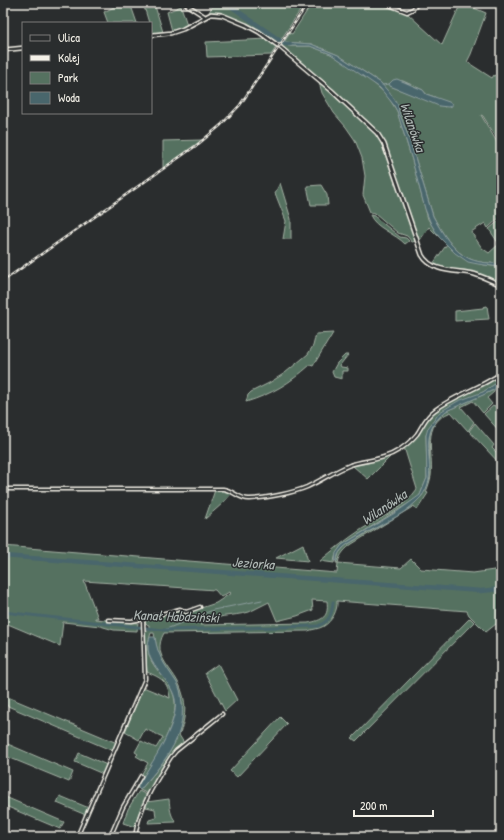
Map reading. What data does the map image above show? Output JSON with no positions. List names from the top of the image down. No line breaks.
{"water":["Wilanówka","Jeziorka","Kanał Habdziński"],"legend":["Ulica","Kolej","Park","Woda"],"scale_bar":"200 m"}
